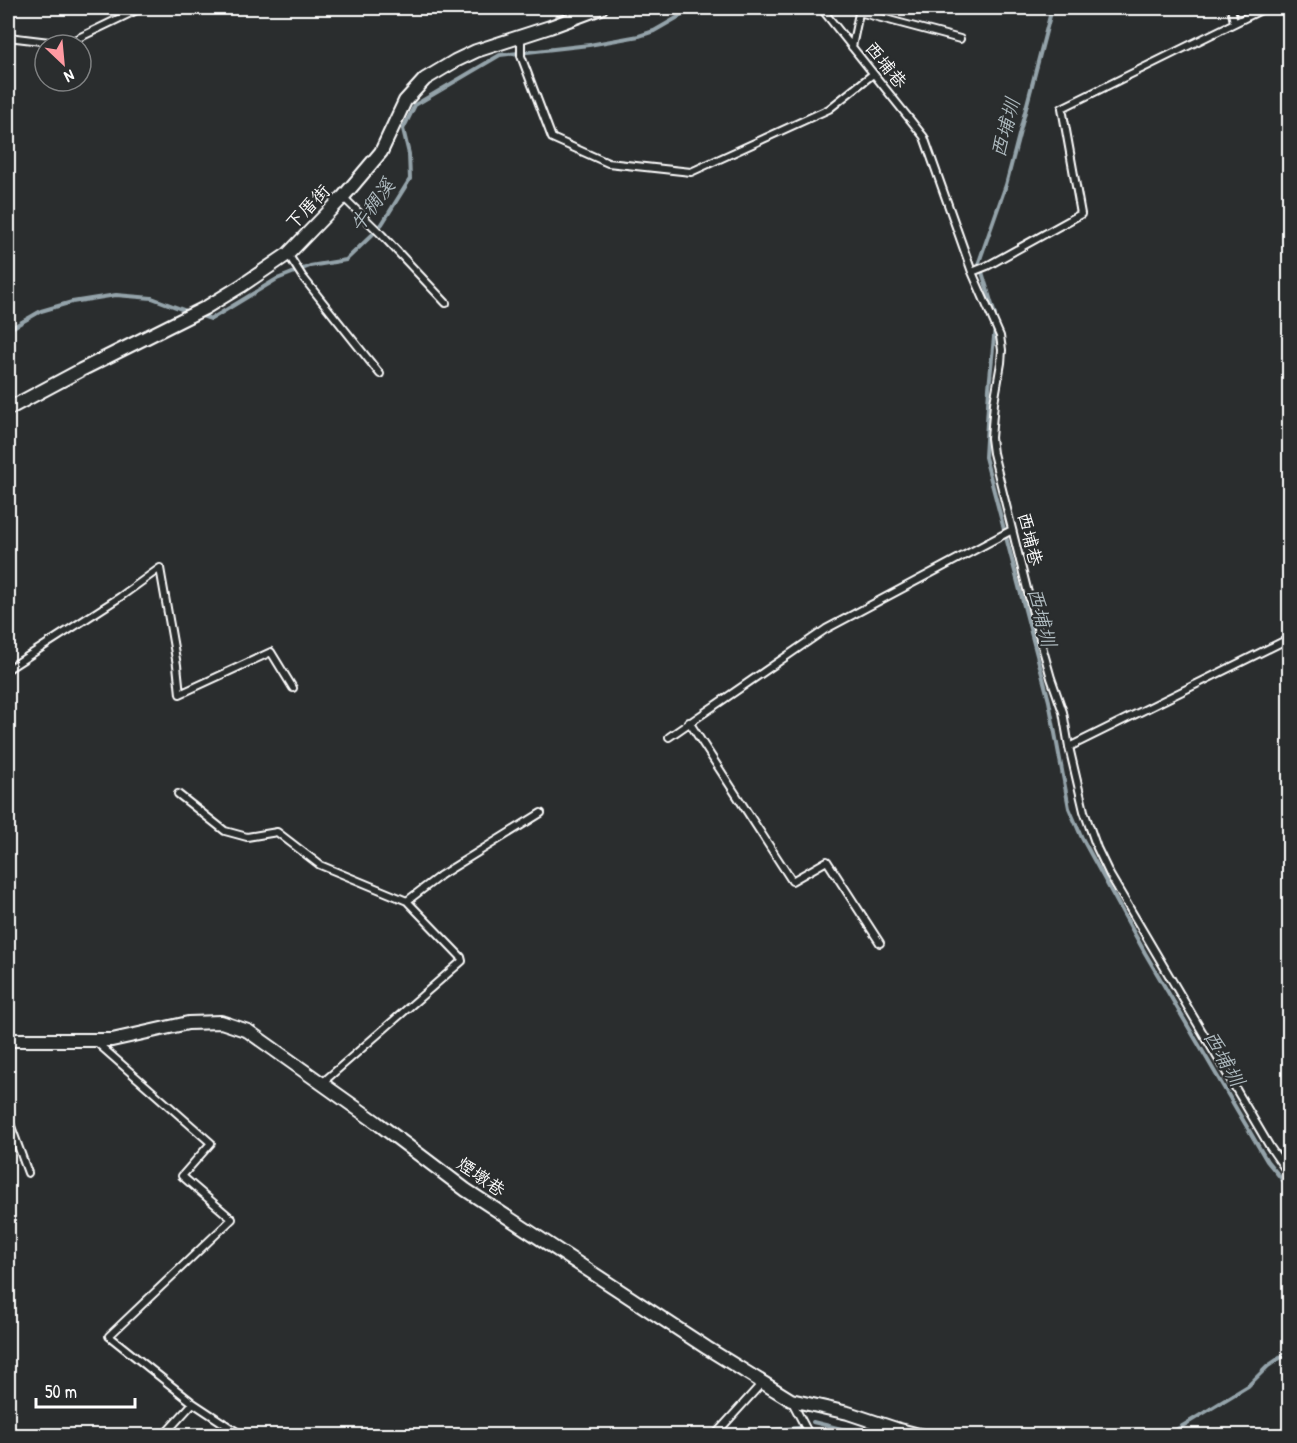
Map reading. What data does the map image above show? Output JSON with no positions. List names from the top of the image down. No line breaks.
{"streets":{"street":["下厝街","煙墩巷"],"lane":["西埔巷"]},"water":["西埔圳","牛稠溪"],"scale_bar":"50 m","north":"bottom right"}
